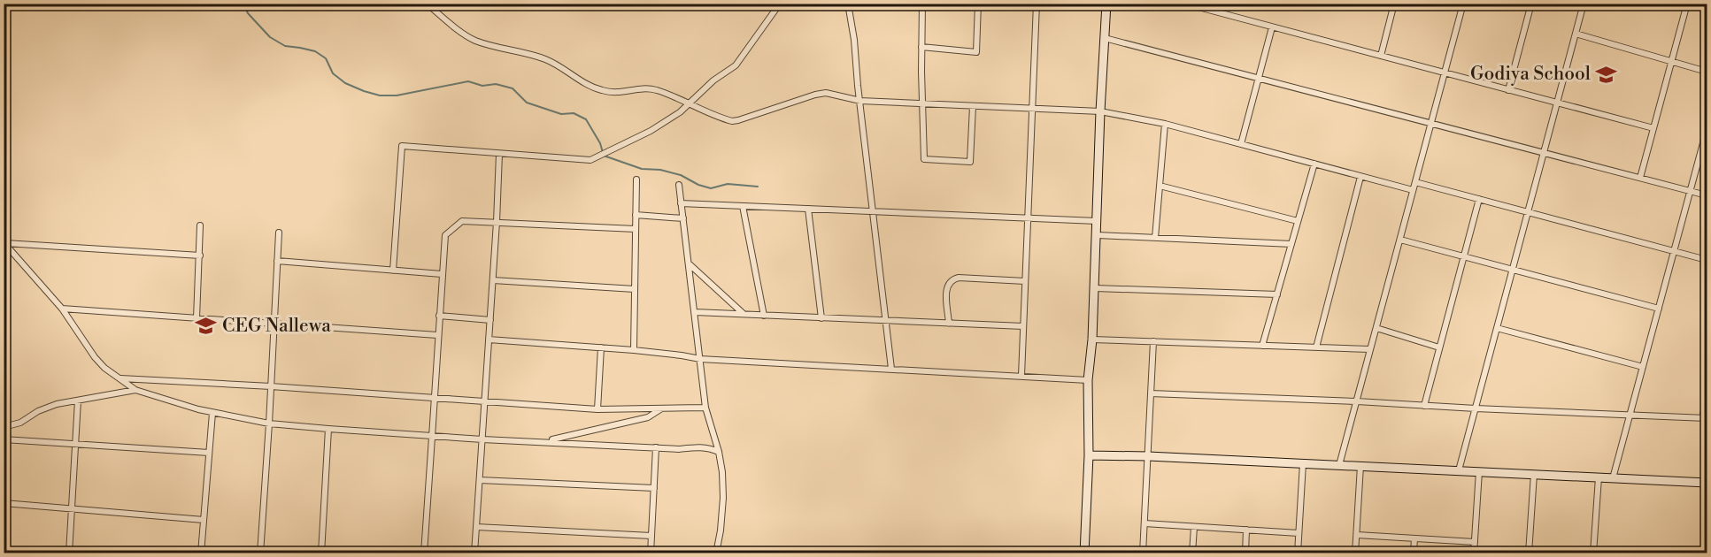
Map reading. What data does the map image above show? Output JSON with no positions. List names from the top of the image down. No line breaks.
{"places":{"school or university":["Godiya School","CEG Nallewa"]}}
